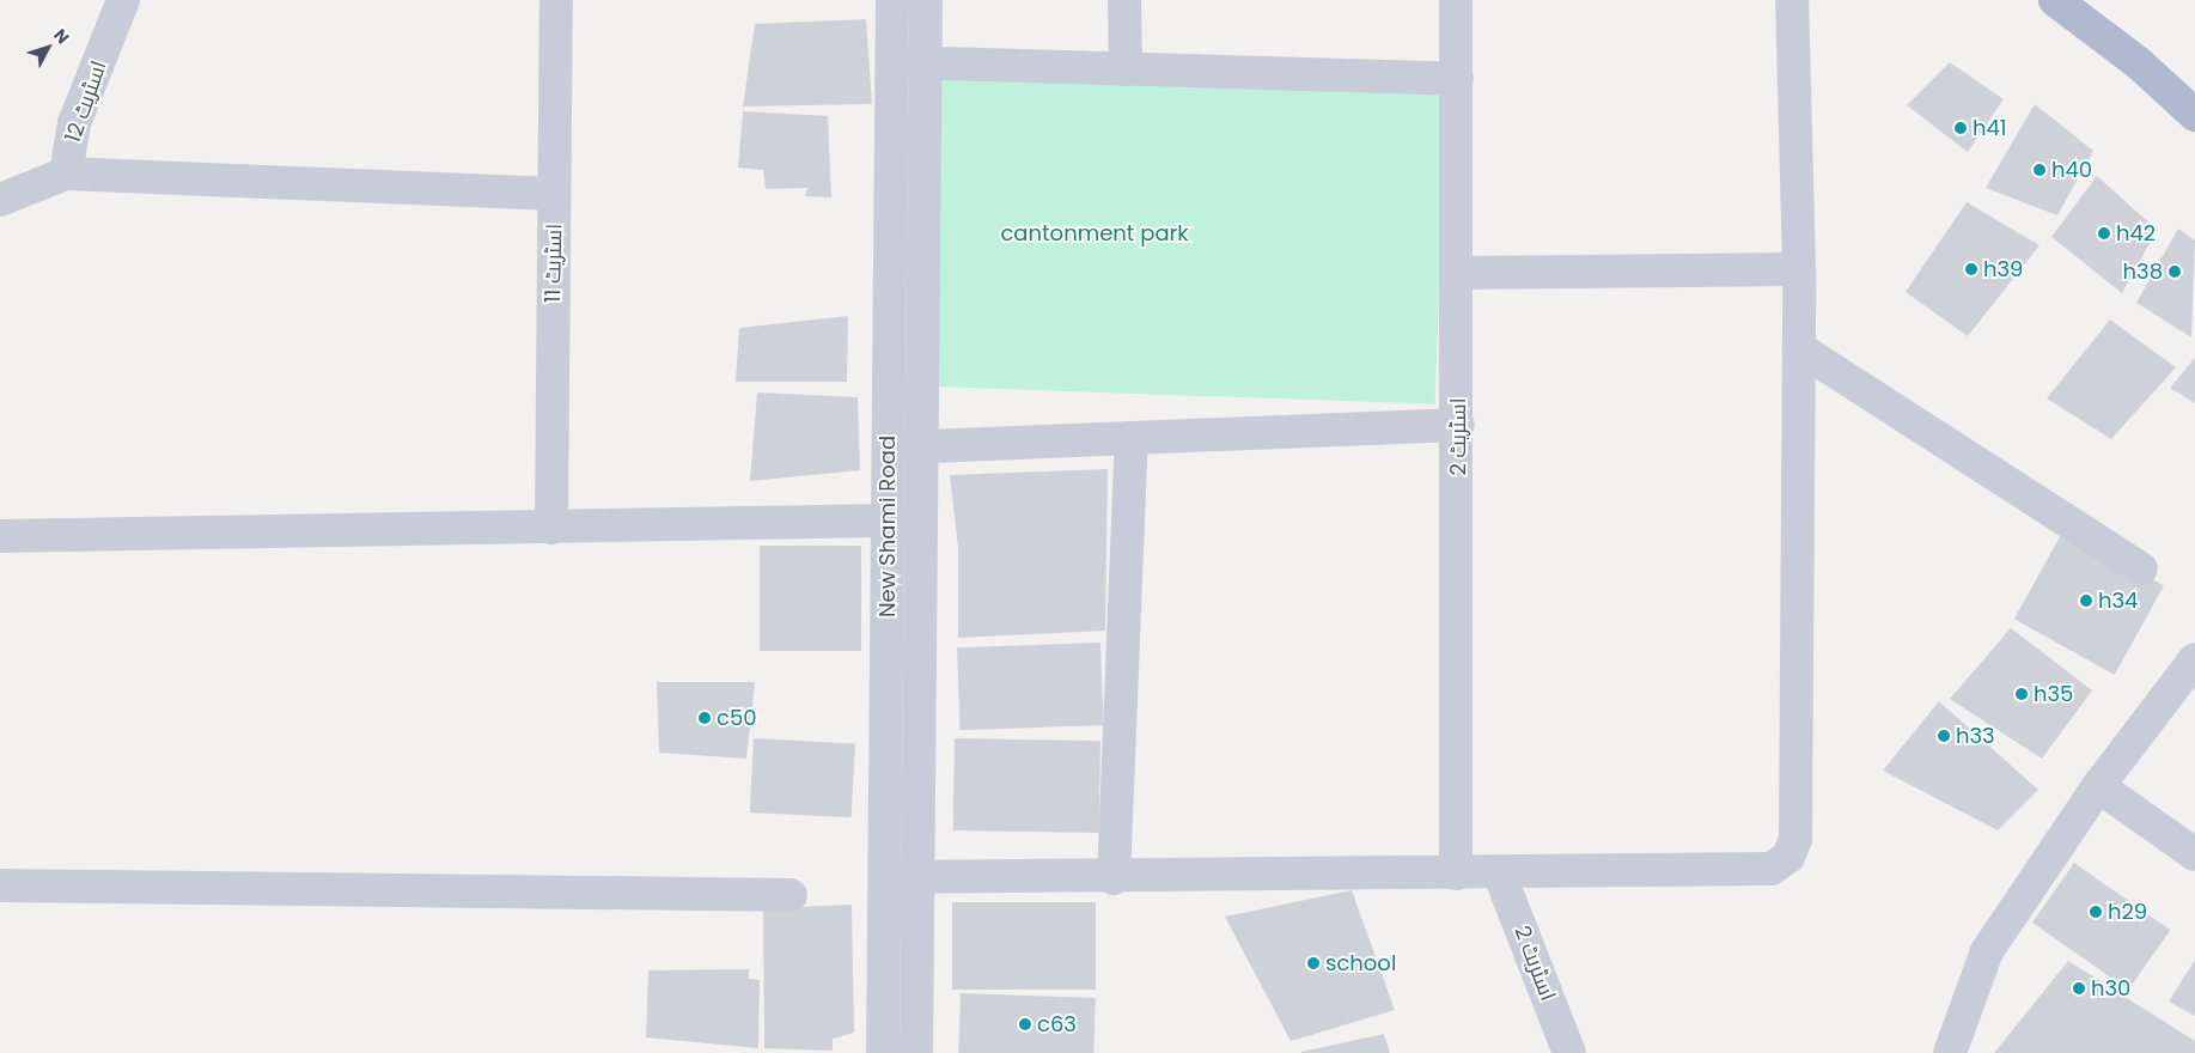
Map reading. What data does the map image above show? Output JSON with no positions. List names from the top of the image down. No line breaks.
{"streets":{"street":["اسٹریٹ 12","اسٹریٹ 11","اسٹریٹ 2","New Shami Road"]},"parks":["cantonment park"],"places":["h41","h40","h42","h39","h38","h34","h35","c50","h33","h29","school","h30","c63"],"north":"top right"}
